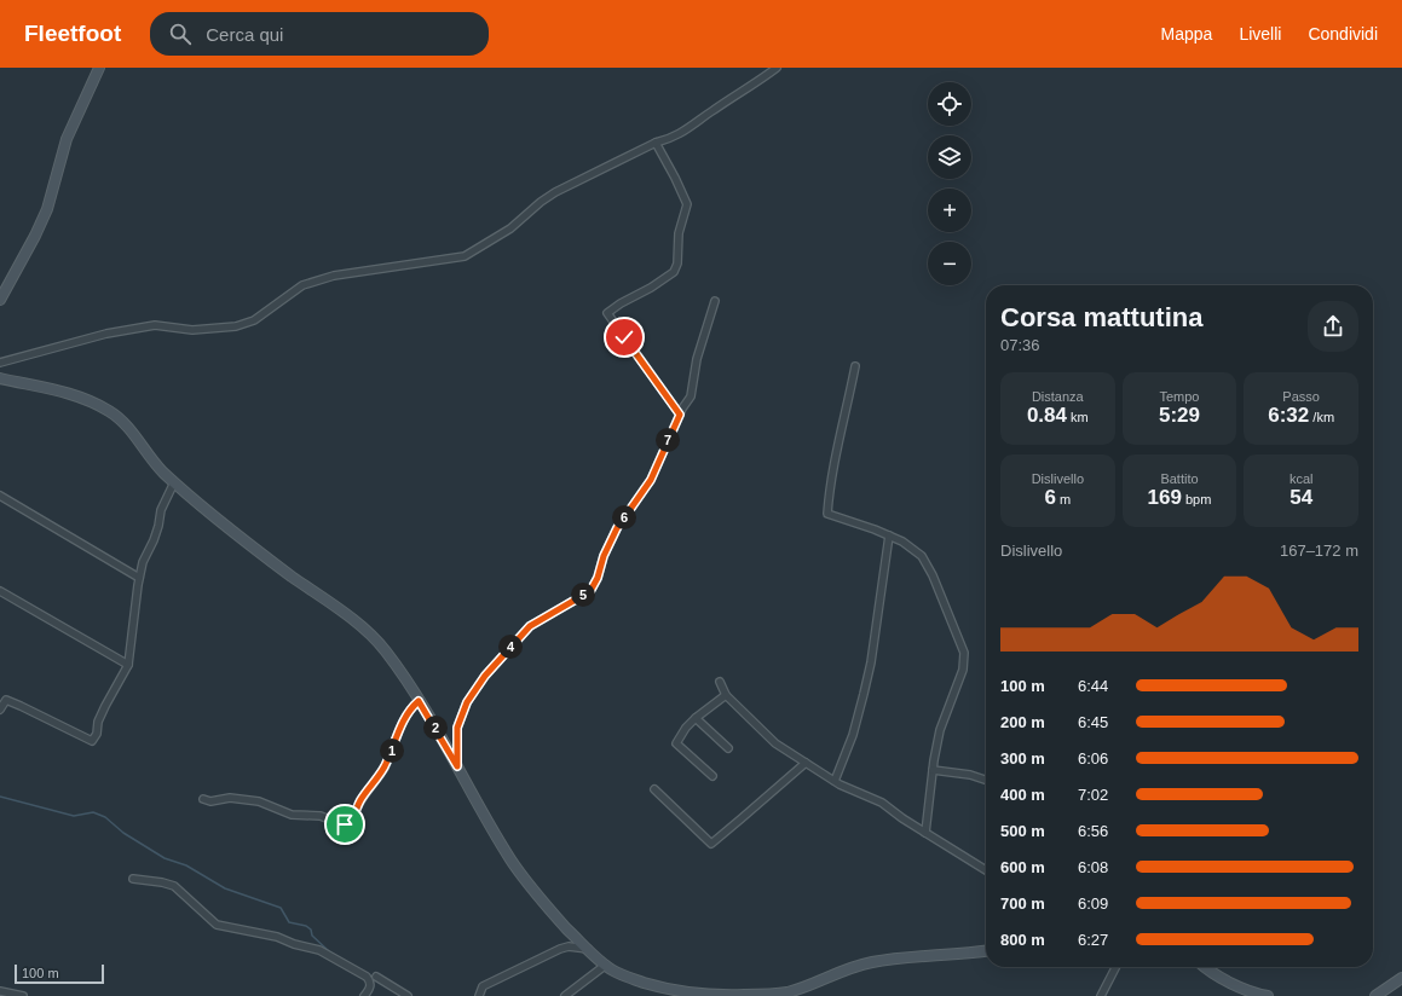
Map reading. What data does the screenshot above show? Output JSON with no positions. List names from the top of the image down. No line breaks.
{"scale_bar":"100 m","page":{"header":"Fleetfoot","search":"Cerca qui","nav":["Mappa","Livelli","Condividi"],"map_buttons":["+","−"],"heading":["Corsa mattutina","07:36"],"stats":[["Distanza","0.84 km"],["Tempo","5:29"],["Passo","6:32 /km"],["Dislivello","6 m"],["Battito","169 bpm"],["kcal","54"]],"pins":["7","6","5","4","2","1"],"chart":["Dislivello","167–172 m"],"list":[{"name":"100 m","note":"6:44"},{"name":"200 m","note":"6:45"},{"name":"300 m","note":"6:06"},{"name":"400 m","note":"7:02"},{"name":"500 m","note":"6:56"},{"name":"600 m","note":"6:08"},{"name":"700 m","note":"6:09"},{"name":"800 m","note":"6:27"}],"scale":"100 m"}}
